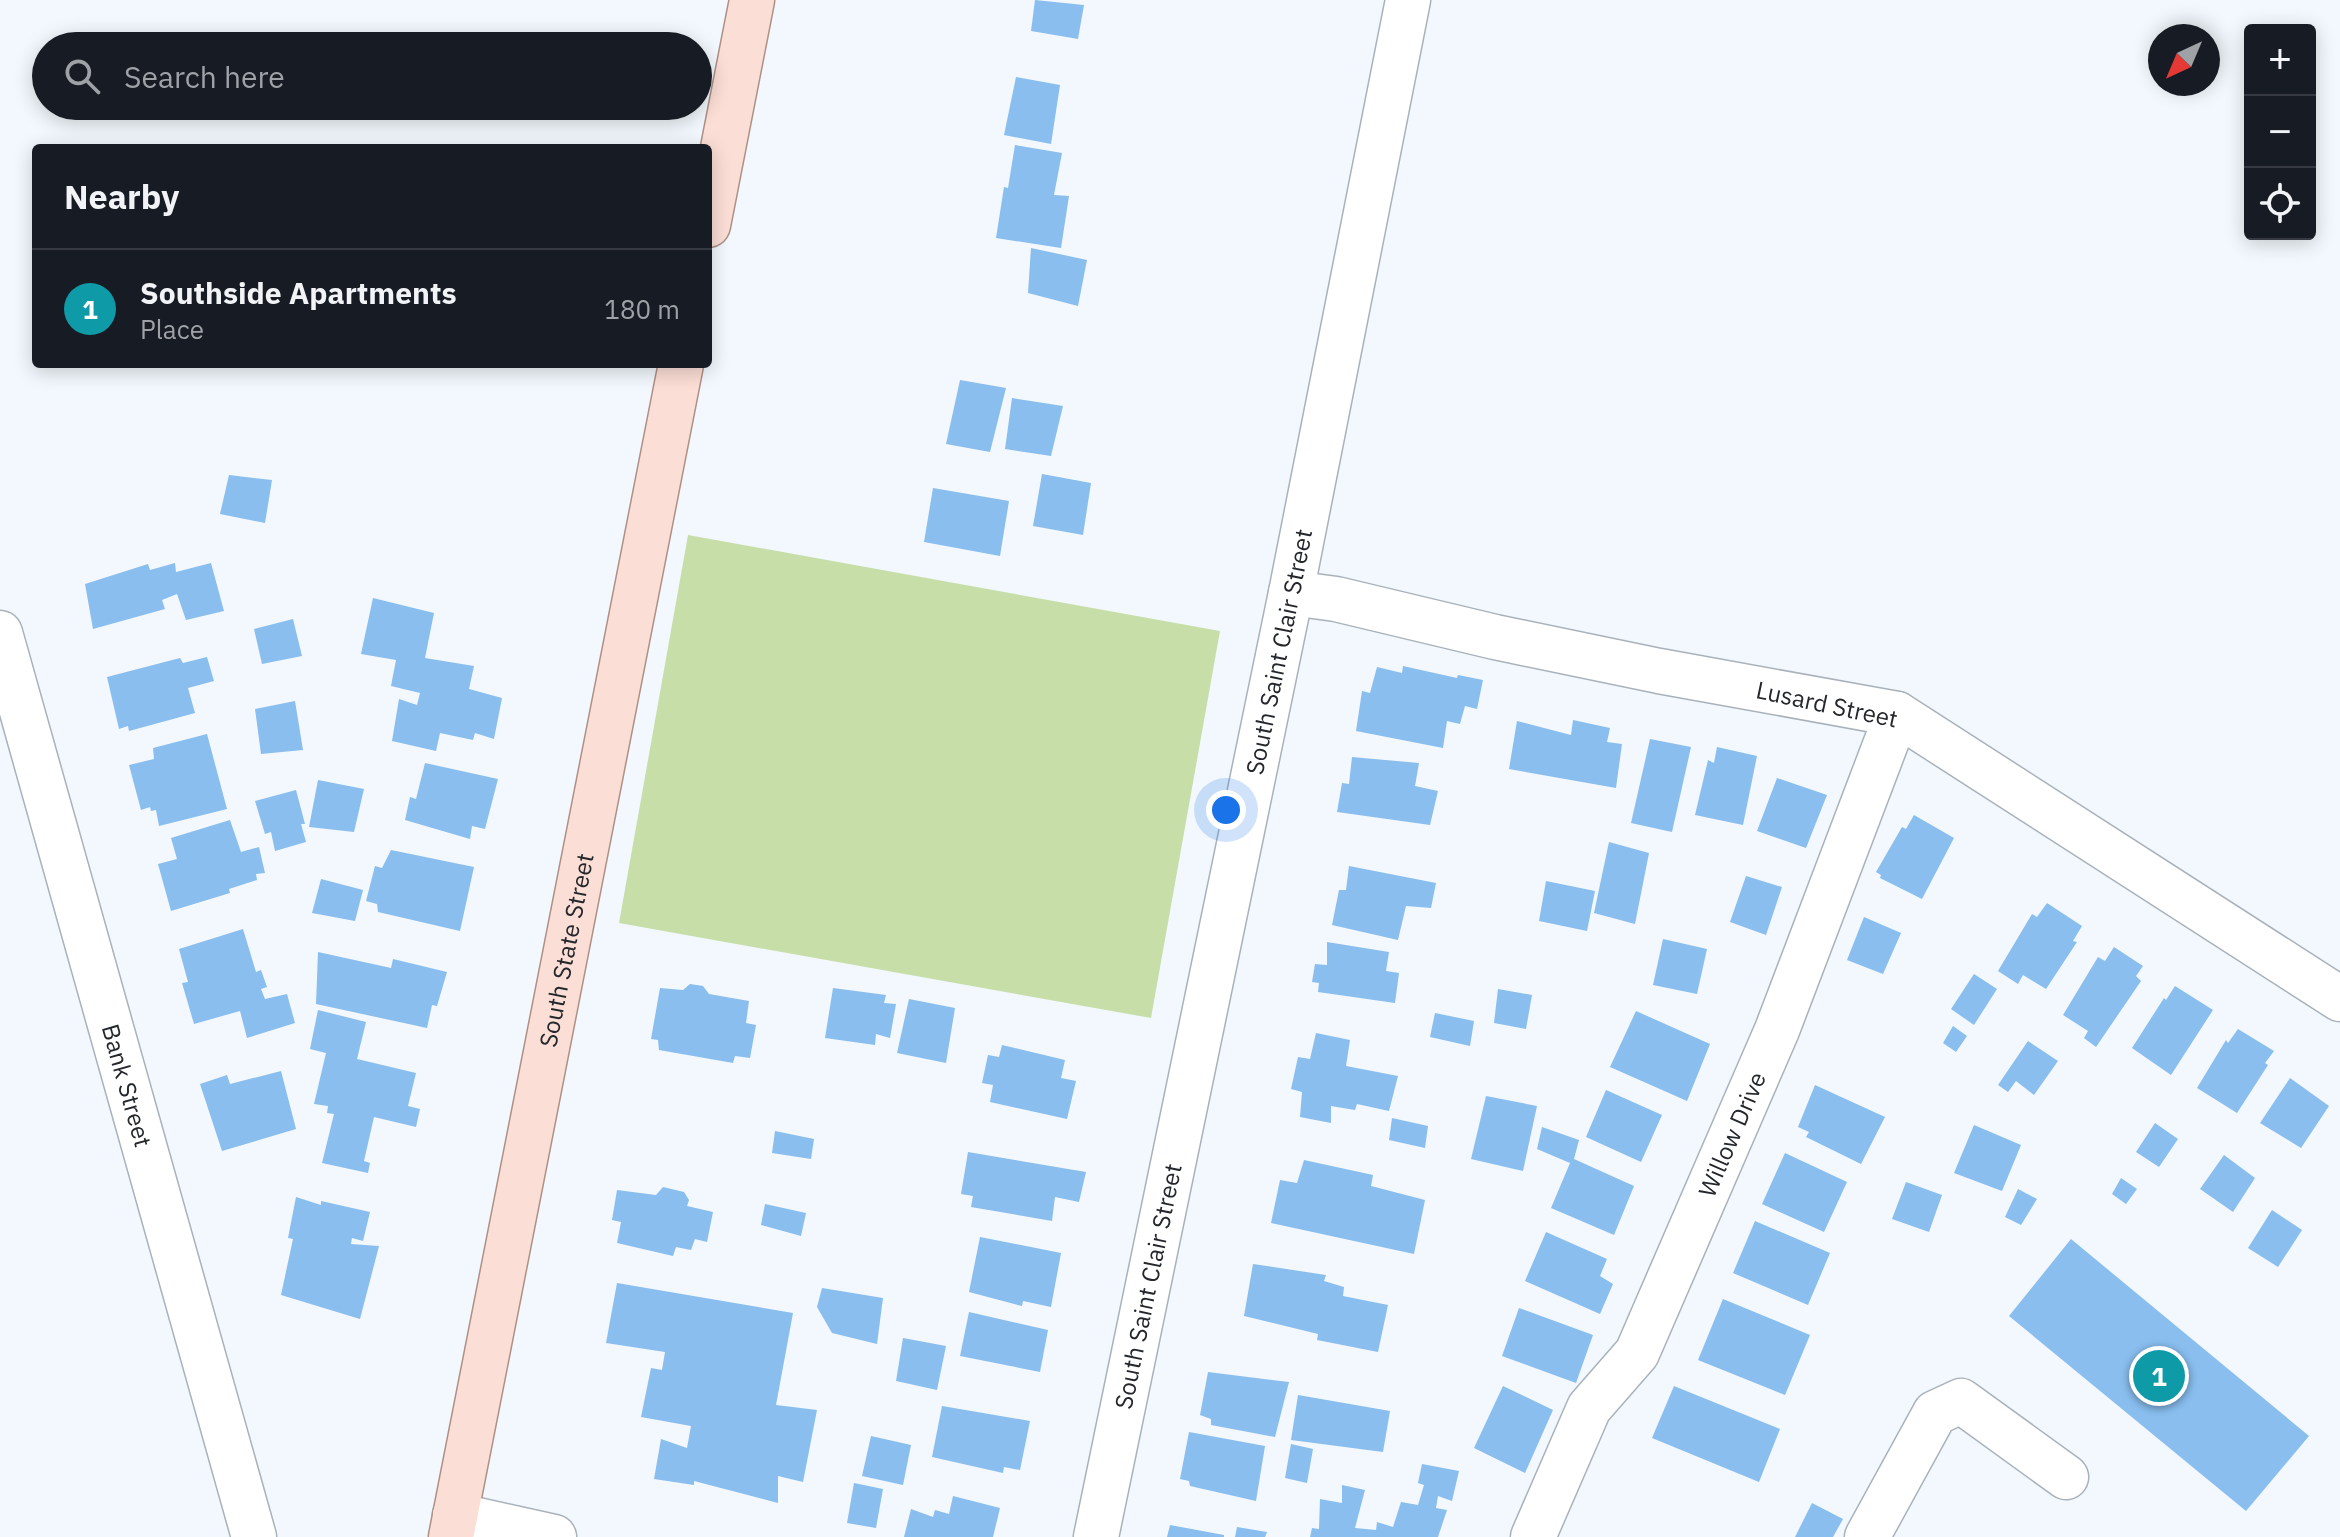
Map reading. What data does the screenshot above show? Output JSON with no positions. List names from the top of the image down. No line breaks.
{"streets":{"main road":["South State Street"],"street":["South Saint Clair Street","Lusard Street","Bank Street","Willow Drive"]},"crossings":[["South Saint Clair Street","Lusard Street"],["Lusard Street","Willow Drive"]],"north":"bottom left","page":{"map_buttons":["+","−"],"search":"Search here","heading":"Nearby","list":[{"mark":"1","name":"Southside Apartments","note":"Place","value":"180 m"}],"pins":"1"}}
